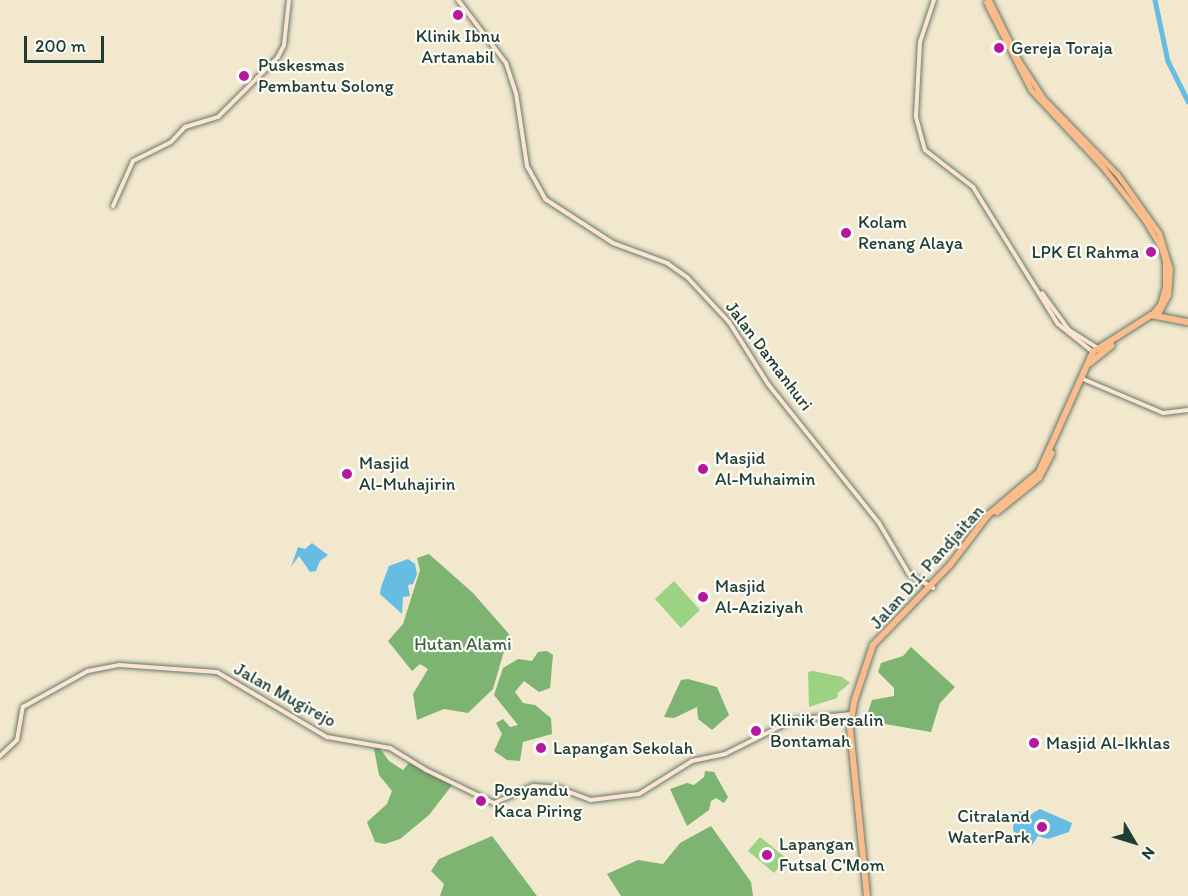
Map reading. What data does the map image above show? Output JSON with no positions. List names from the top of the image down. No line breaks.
{"streets":{"highway":["Jalan D.I. Pandjaitan"],"street":["Jalan Damanhuri","Jalan Mugirejo"]},"crossings":[["Jalan Damanhuri","Jalan D.I. Pandjaitan"],["Jalan D.I. Pandjaitan","Jalan Mugirejo"]],"parks":["Hutan Alami"],"places":["Klinik Ibnu Artanabil","Gereja Toraja","Puskesmas Pembantu Solong","Kolam Renang Alaya","LPK El Rahma","Masjid Al-Muhaimin","Masjid Al-Muhajirin","Masjid Al-Aziziyah","Klinik Bersalin Bontamah","Masjid Al-Ikhlas","Lapangan Sekolah","Posyandu Kaca Piring","Citraland WaterPark","Lapangan Futsal C'Mom"],"scale_bar":"200 m","north":"bottom right"}
